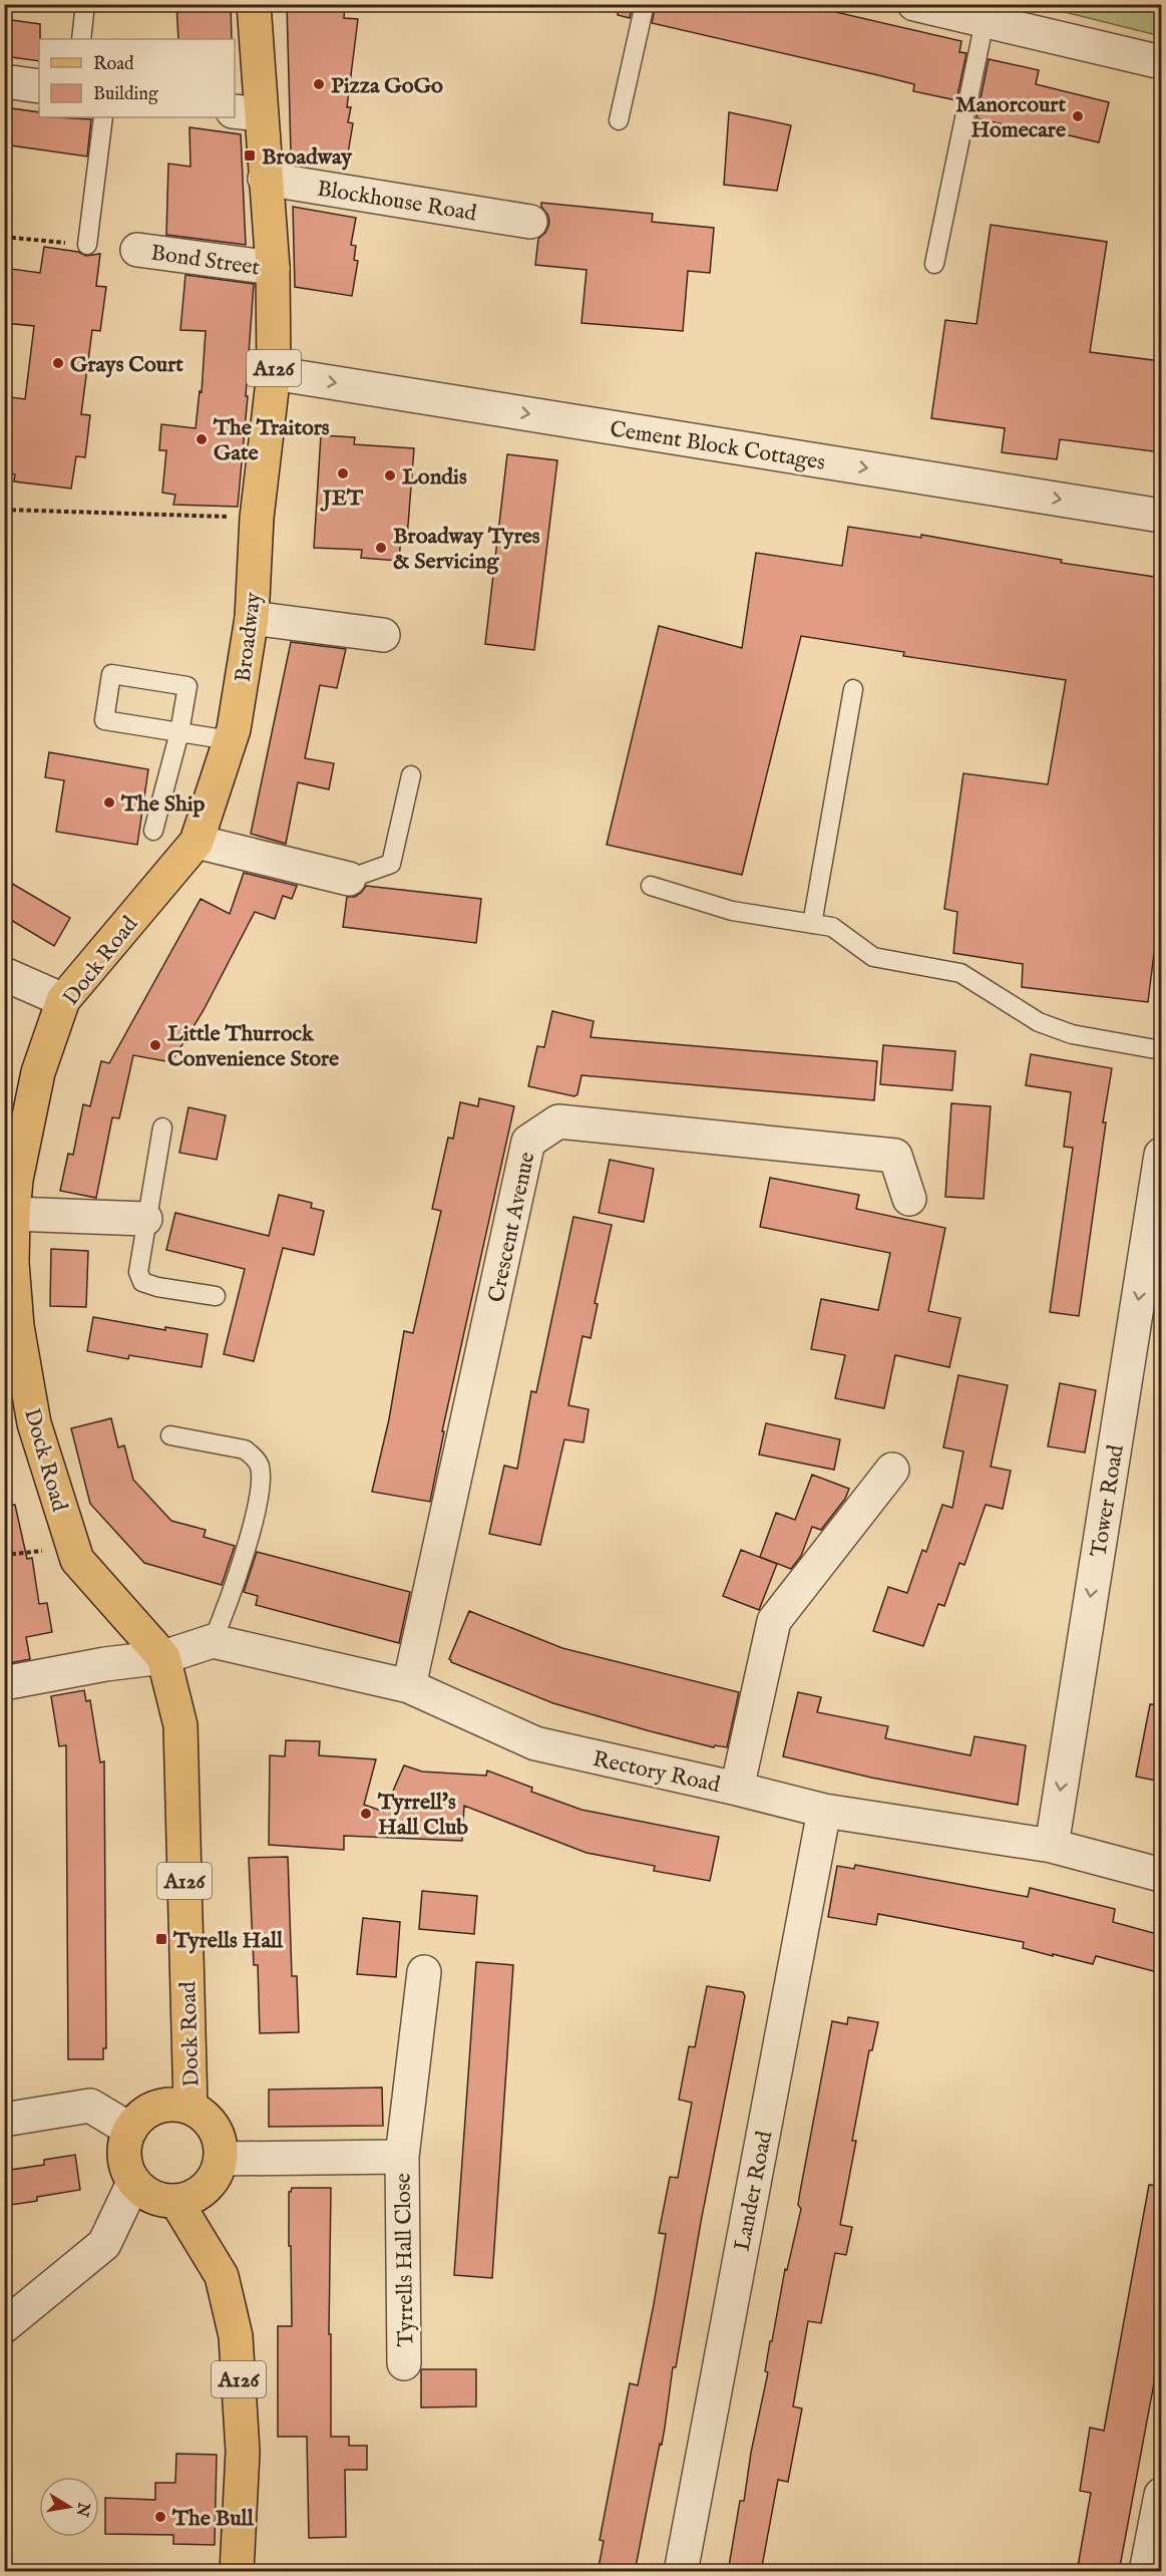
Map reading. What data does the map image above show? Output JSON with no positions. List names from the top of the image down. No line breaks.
{"streets":{"main road":["A126","Broadway","Dock Road"],"street":["Blockhouse Road","Bond Street","Cement Block Cottages","Crescent Avenue","Tower Road","Rectory Road","Lander Road","Tyrrells Hall Close"]},"crossings":[["Blockhouse Road","Broadway"],["Bond Street","Broadway"],["A126","Dock Road"],["A126","Tyrrells Hall Close"],["Cement Block Cottages","Broadway"],["Broadway","Dock Road"],["Dock Road","Tyrrells Hall Close"],["Crescent Avenue","Rectory Road"],["Tower Road","Rectory Road"],["Rectory Road","Lander Road"]],"one_way":["Cement Block Cottages","Tower Road"],"places":{"other":["Pizza GoGo","Manorcourt Homecare","Grays Court","The Traitors Gate","JET","Londis","Broadway Tyres & Servicing","The Ship","Little Thurrock Convenience Store","Tyrrell's Hall Club","The Bull"],"transit":["Broadway","Tyrells Hall"]},"legend":["Road","Building"],"north":"right"}
